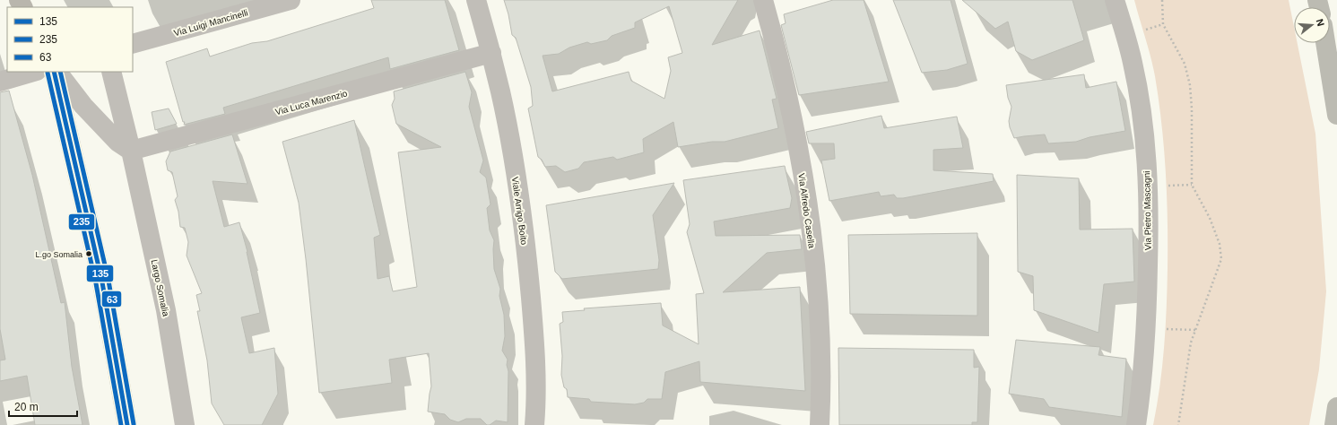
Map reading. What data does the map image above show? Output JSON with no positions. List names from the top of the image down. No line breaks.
{"streets":{"street":["Via Luigi Mancinelli","Via Luca Marenzio","Viale Arrigo Boito","Via Alfredo Casella","Via Pietro Mascagni","Largo Somalia"]},"crossings":[["Via Luca Marenzio","Viale Arrigo Boito"],["Via Luca Marenzio","Largo Somalia"]],"places":["L.go Somalia"],"lines":["transit line 135","transit line 63","transit line 235"],"legend":["135","235","63"],"scale_bar":"20 m","north":"right"}
